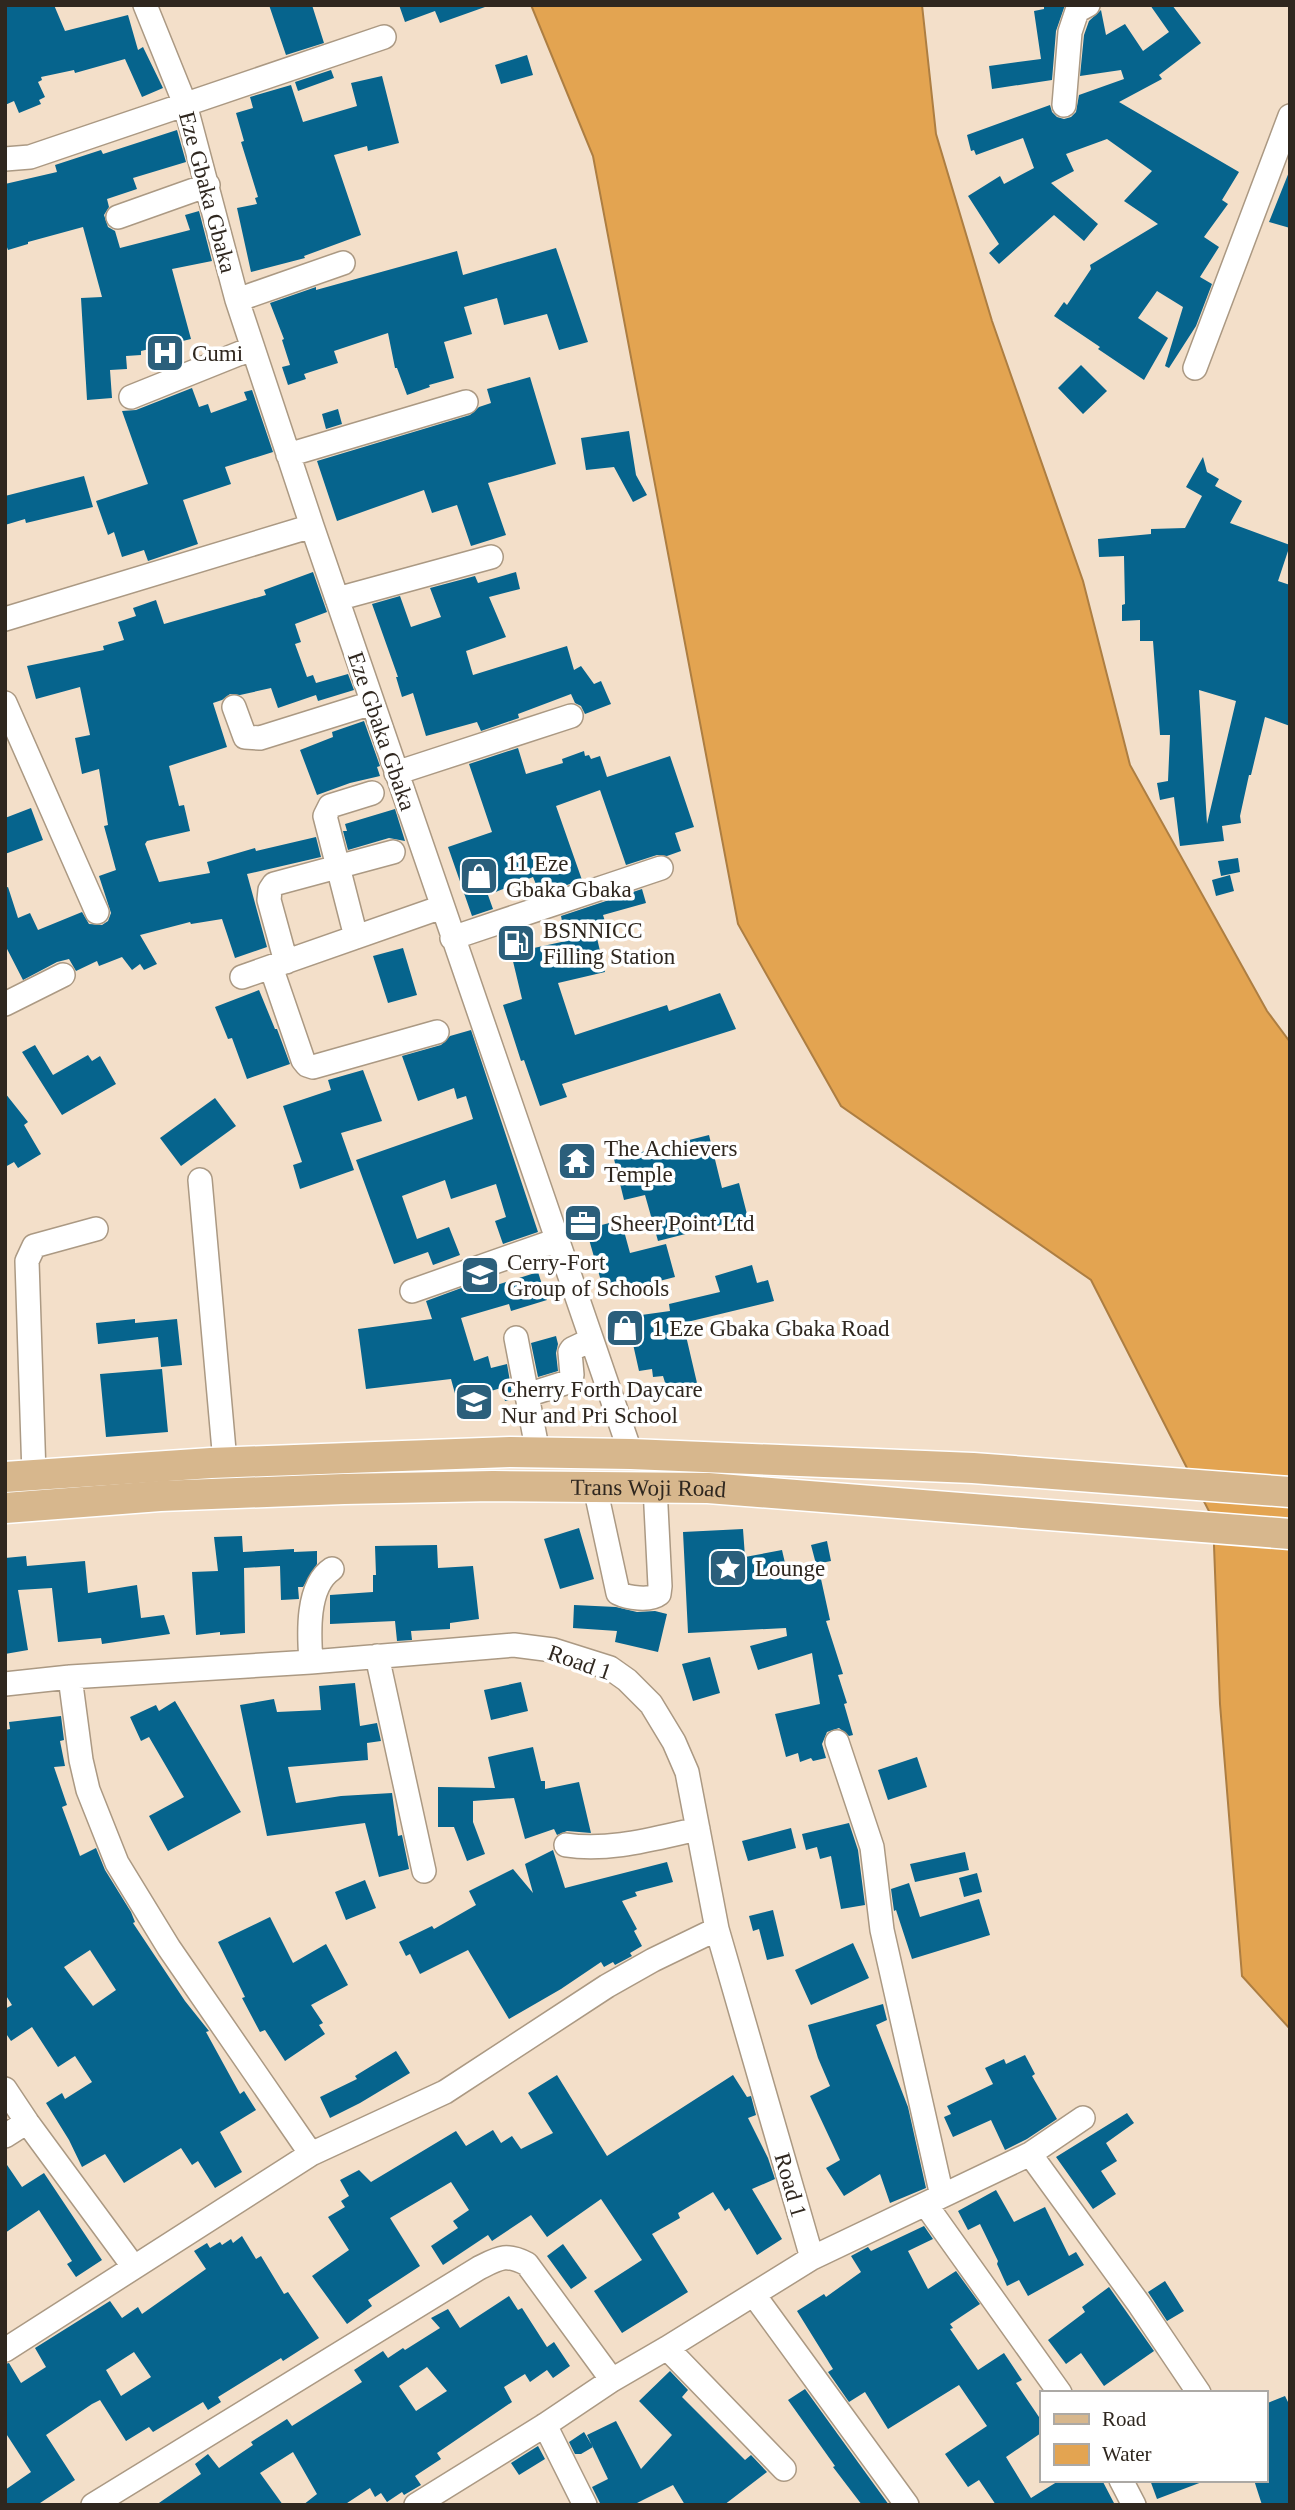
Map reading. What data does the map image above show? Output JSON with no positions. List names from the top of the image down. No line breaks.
{"streets":{"main road":["Trans Woji Road"],"street":["Eze Gbaka Gbaka","Road 1"]},"crossings":[["Eze Gbaka Gbaka","Trans Woji Road"]],"places":{"hospital":["Cumi"],"shop":["11 Eze Gbaka Gbaka","1 Eze Gbaka Gbaka Road"],"fuel station":["BSNNICC Filling Station"],"temple":["The Achievers Temple"],"office":["Sheer Point Ltd"],"school or university":["Cerry-Fort Group of Schools","Cherry Forth Daycare Nur and Pri School"],"place":["Lounge"]},"legend":["Road","Water"]}
